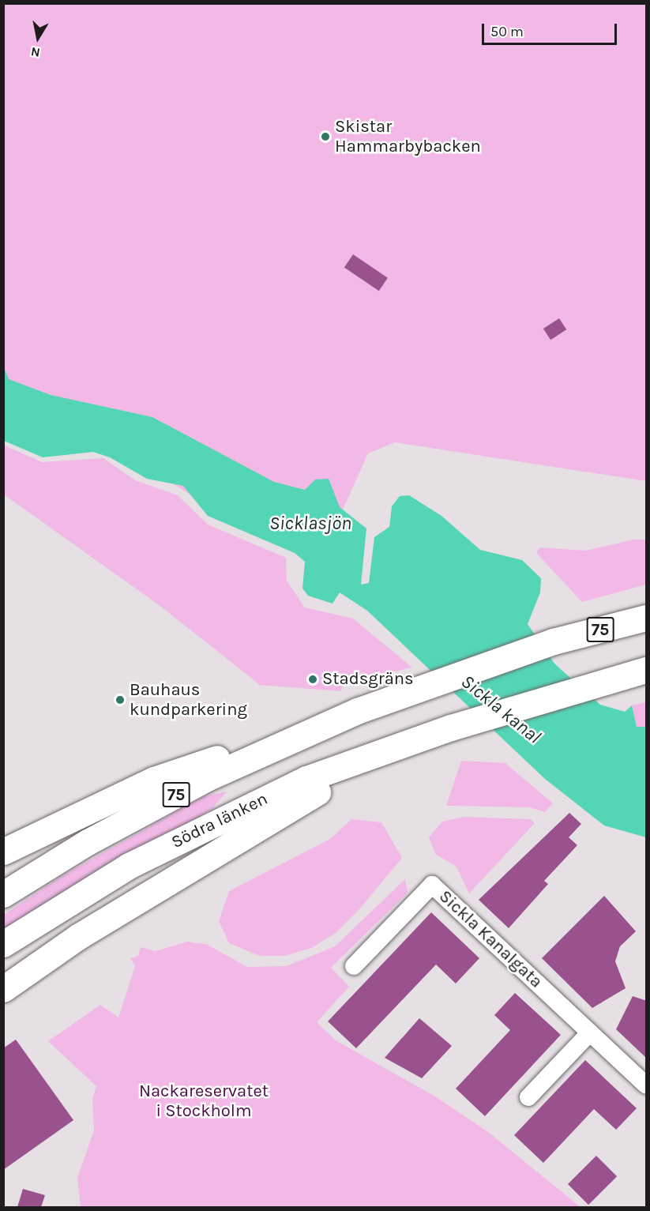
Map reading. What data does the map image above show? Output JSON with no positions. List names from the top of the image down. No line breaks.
{"streets":{"highway":["75","Södra länken"],"street":["Sickla Kanalgata"]},"crossings":[["75","Södra länken"]],"water":["Sicklasjön","Sickla kanal"],"parks":["Nackareservatet i Stockholm"],"places":["Skistar Hammarbybacken","Stadsgräns","Bauhaus kundparkering"],"scale_bar":"50 m","north":"bottom"}
